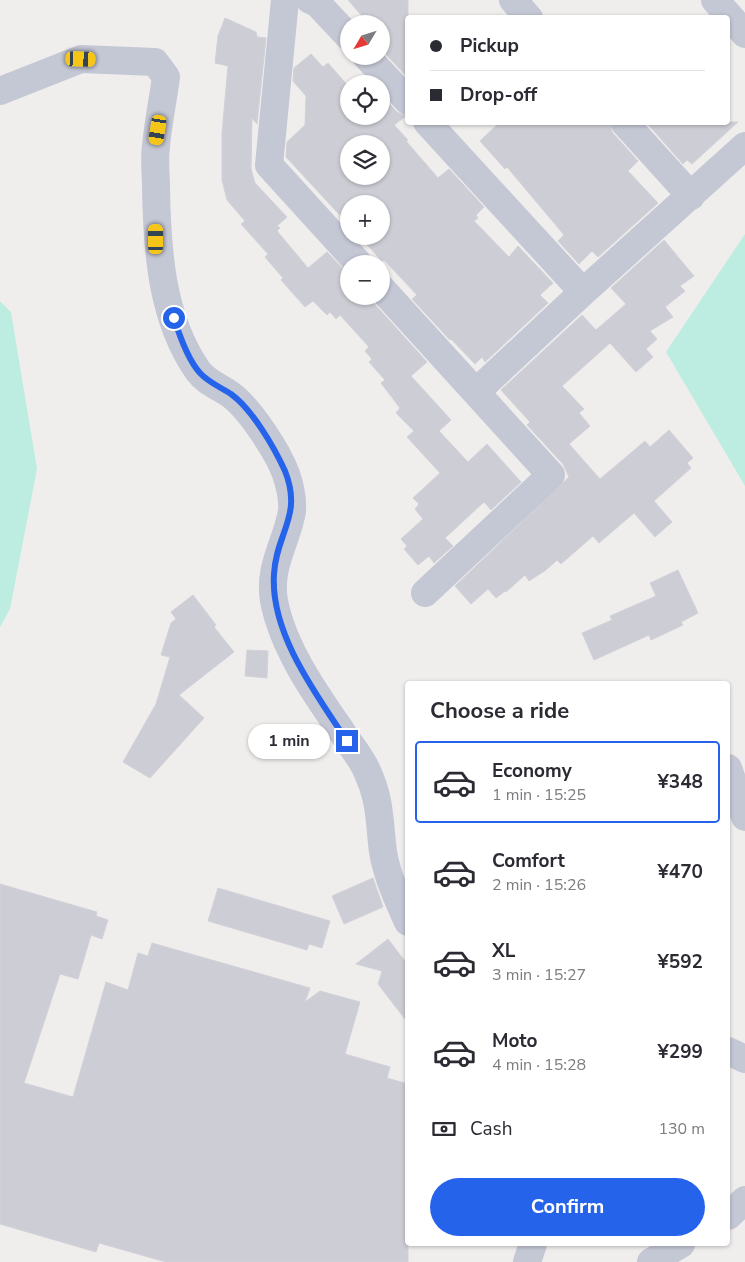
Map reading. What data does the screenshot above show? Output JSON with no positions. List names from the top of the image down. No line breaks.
{"north":"bottom left","page":{"map_buttons":["+","−"],"banner":["Pickup","Drop-off"],"heading":"Choose a ride","bubble":"1 min","list":[{"name":"Economy","note":"1 min · 15:25","value":"¥348"},{"name":"Comfort","note":"2 min · 15:26","value":"¥470"},{"name":"XL","note":"3 min · 15:27","value":"¥592"},{"name":"Moto","note":"4 min · 15:28","value":"¥299"}],"pay":["Cash","130 m"],"buttons":"Confirm"}}
